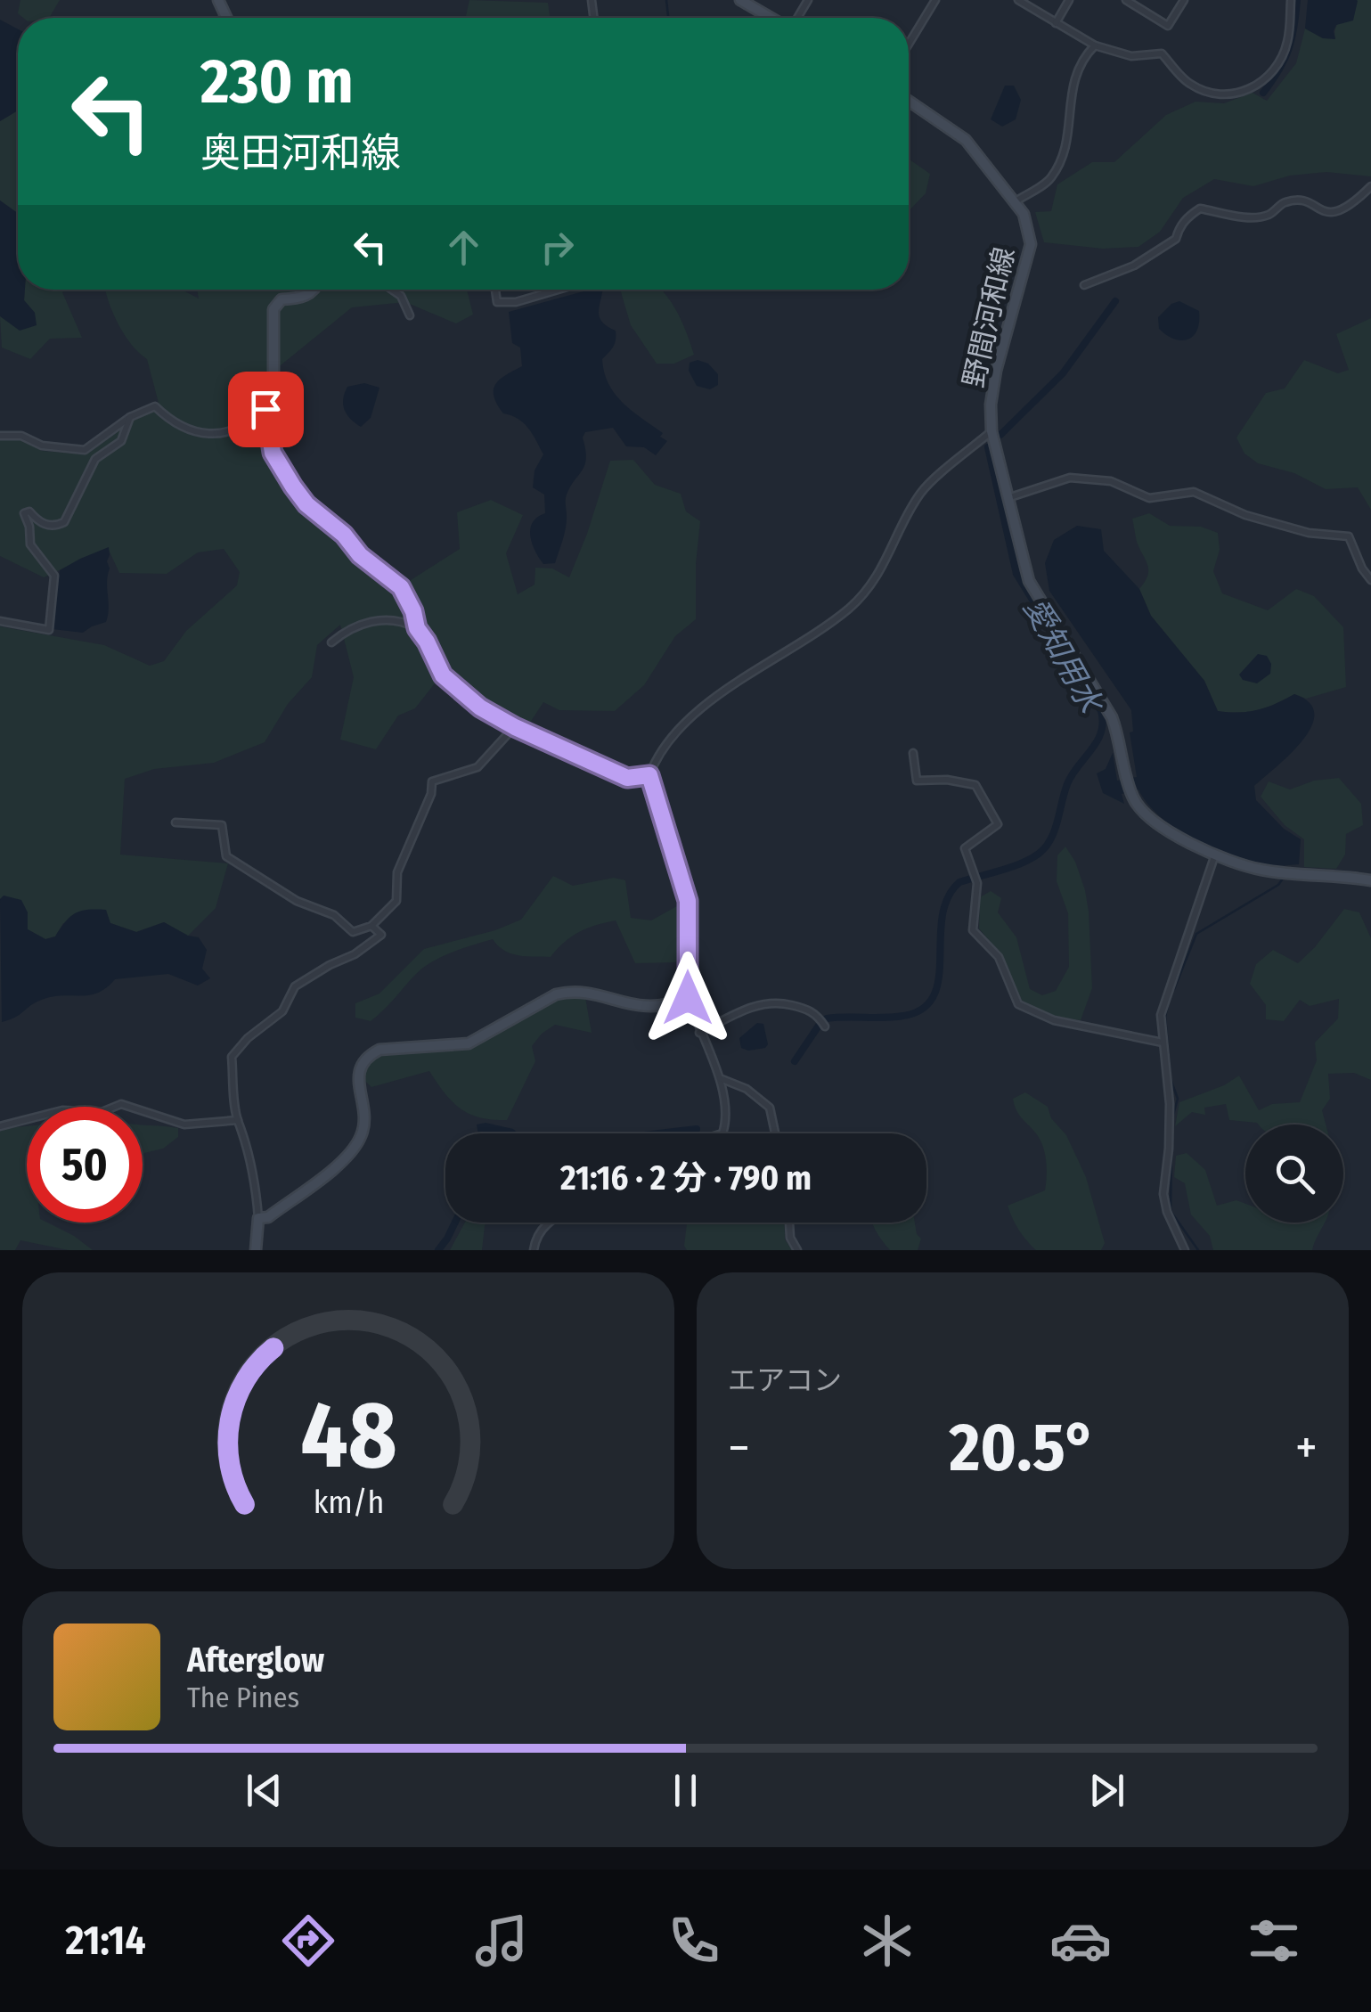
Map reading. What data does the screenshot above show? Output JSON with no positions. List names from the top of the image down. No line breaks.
{"streets":{"main road":["野間河和線"]},"water":["愛知用水"],"page":{"turn":["230 m","奥田河和線"],"limit":"50","trip":"21:16 · 2 分 · 790 m","tile":"エアコン","heat":["−","20.5°","+"],"song":["Afterglow","The Pines"],"tabs":"21:14","gauge":["48","km/h"]}}
